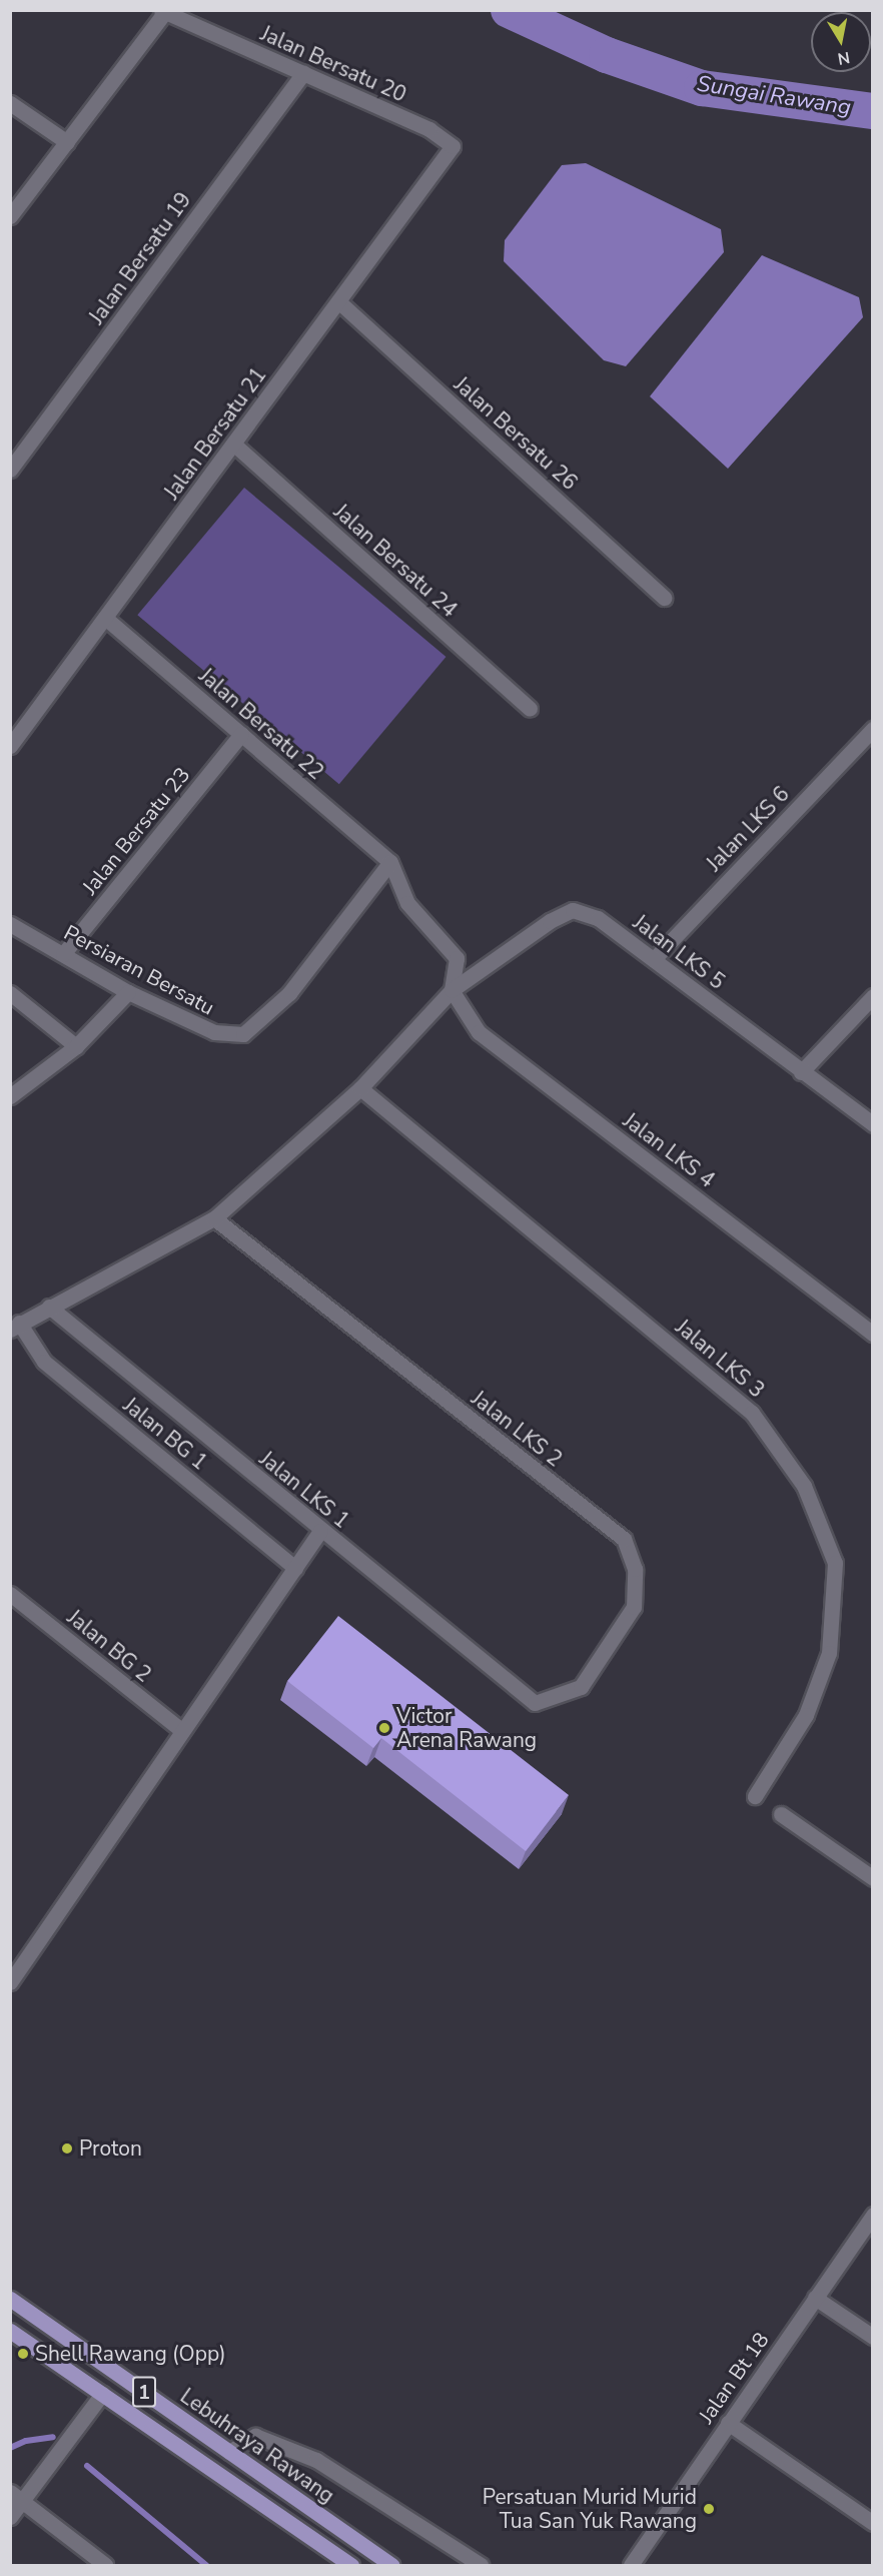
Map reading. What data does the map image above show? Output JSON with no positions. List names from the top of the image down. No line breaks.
{"streets":{"main road":["1","Lebuhraya Rawang"],"street":["Jalan Bersatu 20","Jalan Bersatu 19","Jalan Bersatu 21","Jalan Bersatu 26","Jalan Bersatu 24","Jalan Bersatu 22","Jalan LKS 6","Jalan Bersatu 23","Jalan LKS 5","Persiaran Bersatu","Jalan LKS 4","Jalan LKS 3","Jalan LKS 2","Jalan BG 1","Jalan LKS 1","Jalan BG 2","Jalan Bt 18"]},"crossings":[["Jalan Bersatu 20","Jalan Bersatu 19"],["Jalan Bersatu 20","Jalan Bersatu 21"],["Jalan Bersatu 21","Jalan Bersatu 26"],["Jalan Bersatu 21","Jalan Bersatu 24"],["Jalan Bersatu 21","Jalan Bersatu 22"],["Jalan Bersatu 22","Jalan Bersatu 23"],["Jalan Bersatu 22","Persiaran Bersatu"],["Jalan LKS 6","Jalan LKS 5"],["Jalan Bersatu 23","Persiaran Bersatu"],["Jalan LKS 5","Jalan LKS 4"],["Jalan LKS 5","Jalan LKS 3"],["Jalan LKS 5","Jalan LKS 2"],["Jalan LKS 5","Jalan BG 1"],["Jalan LKS 5","Jalan LKS 1"],["Jalan LKS 2","Jalan LKS 1"]],"water":["Sungai Rawang"],"places":["Victor Arena Rawang","Proton","Shell Rawang (Opp)","Persatuan Murid Murid Tua San Yuk Rawang"],"north":"bottom"}
